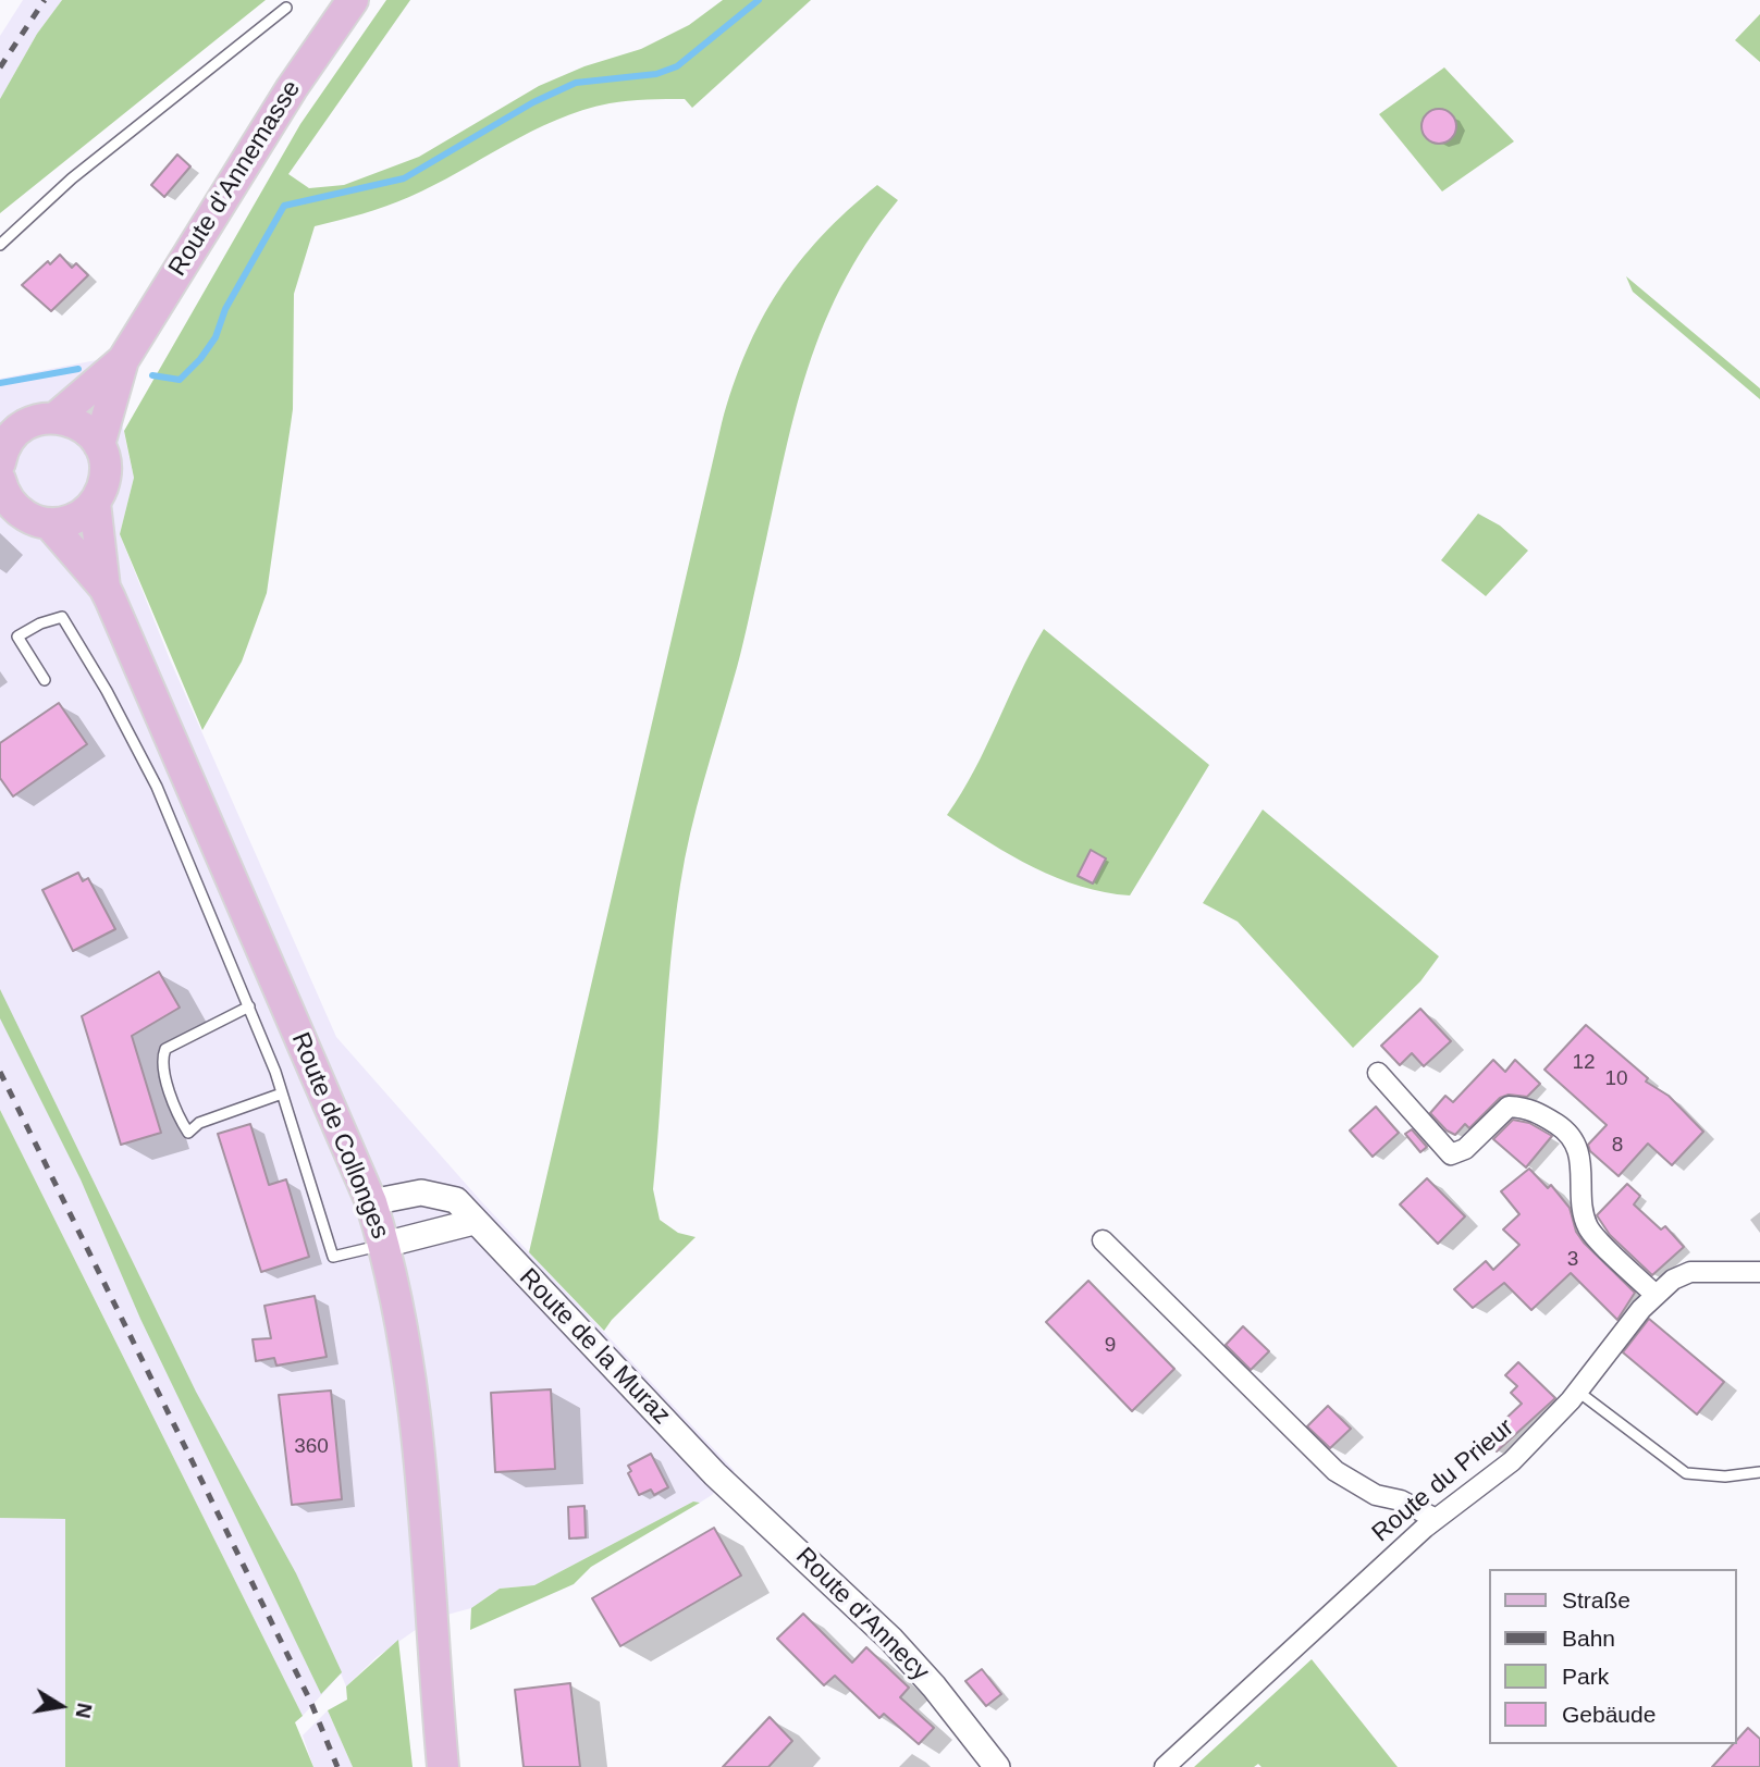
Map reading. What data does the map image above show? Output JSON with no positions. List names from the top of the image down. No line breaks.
{"streets":{"main road":["Route d'Annemasse","Route de Collonges"],"street":["Route de la Muraz","Route du Prieur","Route d'Annecy"]},"crossings":[["Route de Collonges","Route de la Muraz"],["Route de la Muraz","Route d'Annecy"]],"house_numbers":["12","10","8","3","9","360"],"legend":["Straße","Bahn","Park","Gebäude"],"north":"right"}
